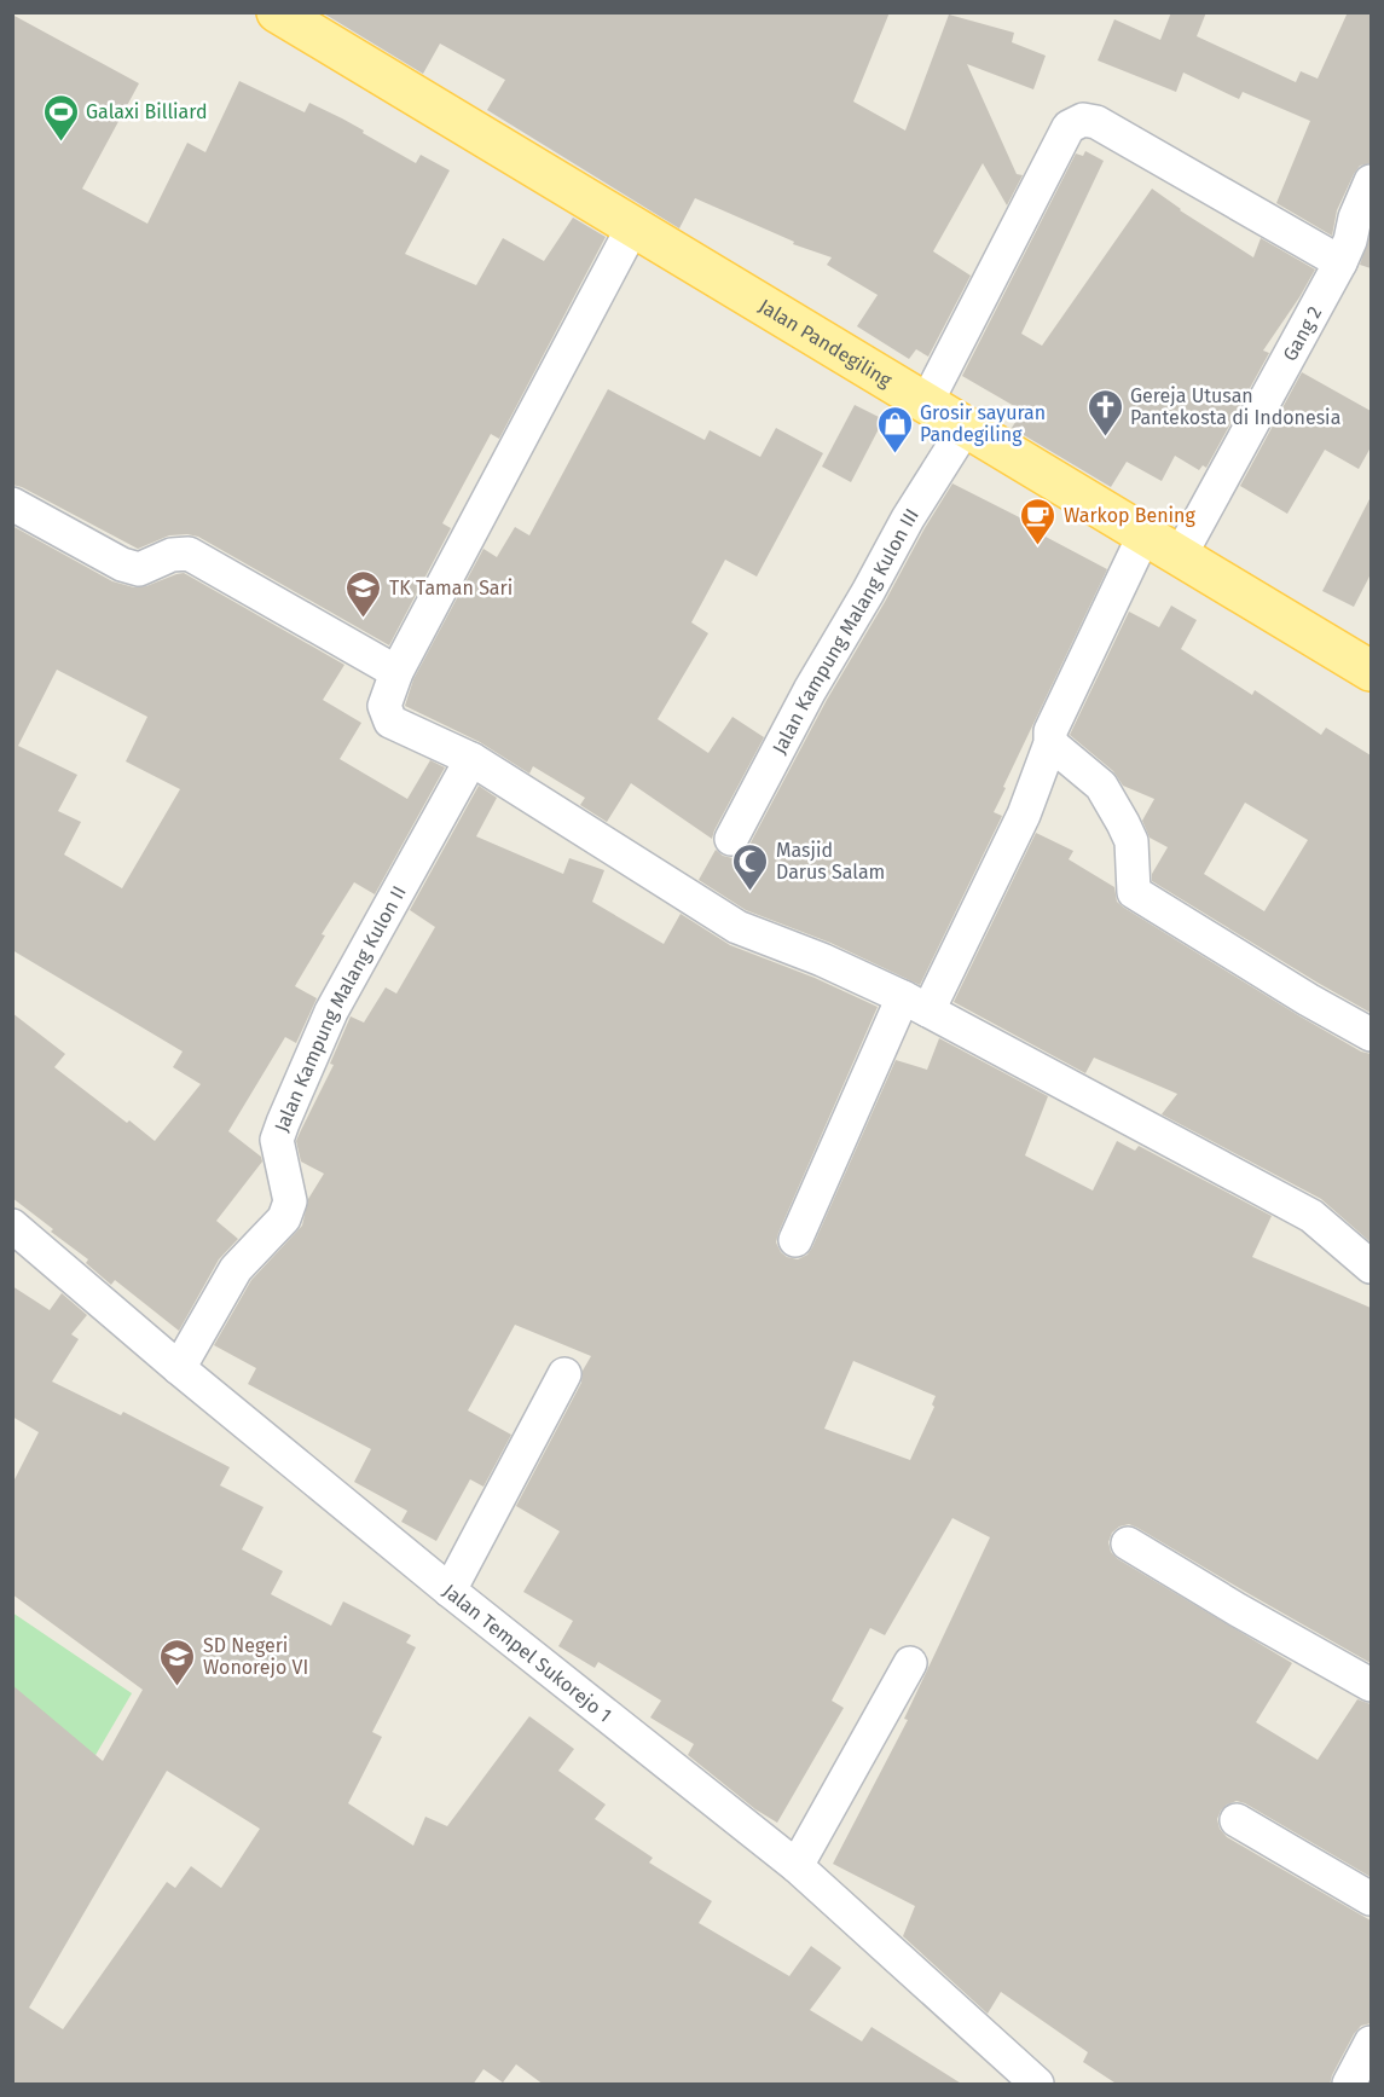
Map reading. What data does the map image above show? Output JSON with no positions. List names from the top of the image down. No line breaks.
{"streets":{"main road":["Jalan Pandegiling"],"street":["Gang 2","Jalan Kampung Malang Kulon III","Jalan Kampung Malang Kulon II","Jalan Tempel Sukorejo 1"]},"crossings":[["Gang 2","Jalan Pandegiling"],["Jalan Pandegiling","Jalan Kampung Malang Kulon III"],["Jalan Kampung Malang Kulon II","Jalan Tempel Sukorejo 1"]],"places":{"sports":["Galaxi Billiard"],"church":["Gereja Utusan Pantekosta di Indonesia"],"shop":["Grosir sayuran Pandegiling"],"cafe":["Warkop Bening"],"school or university":["TK Taman Sari","SD Negeri Wonorejo VI"],"mosque":["Masjid Darus Salam"]}}
